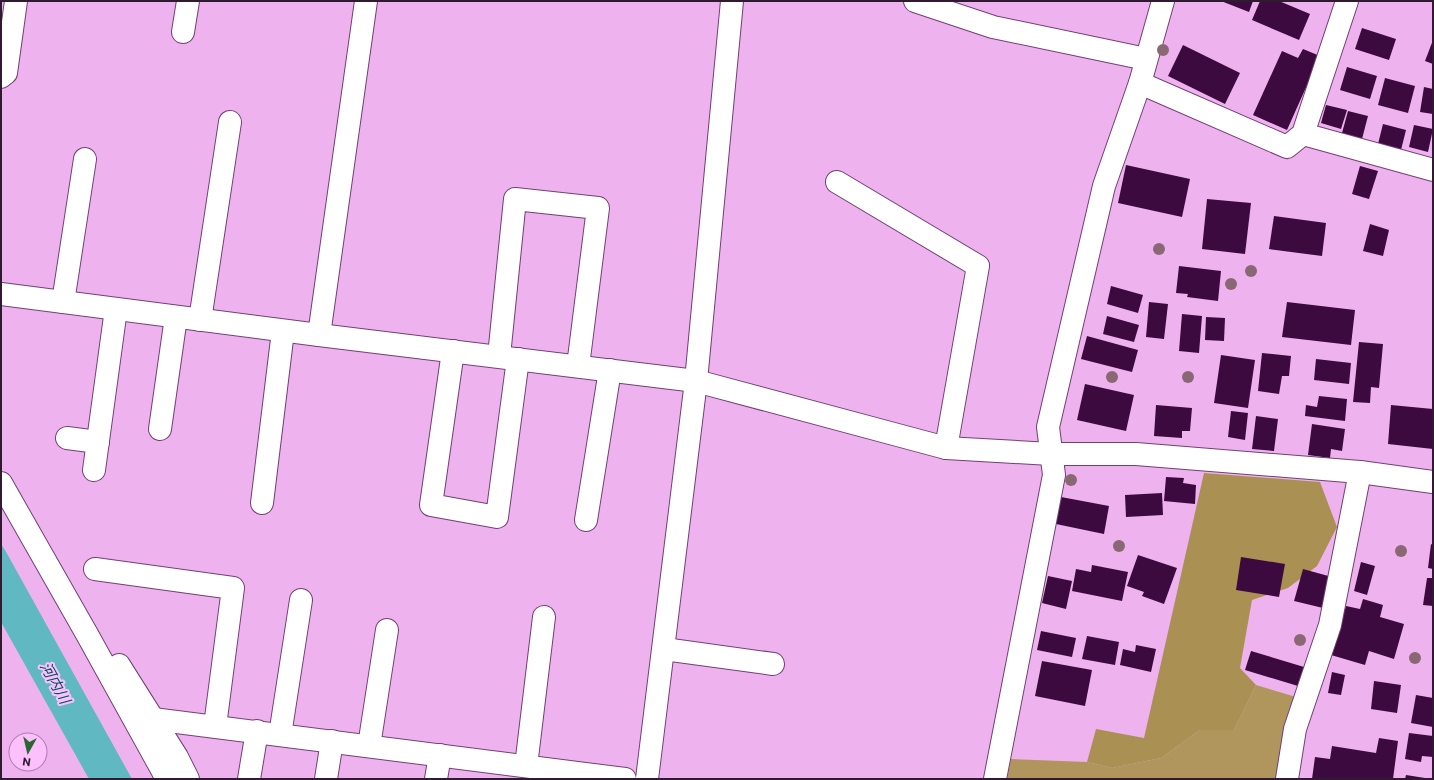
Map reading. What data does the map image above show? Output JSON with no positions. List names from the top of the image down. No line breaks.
{"water":["河内川"],"north":"bottom"}
